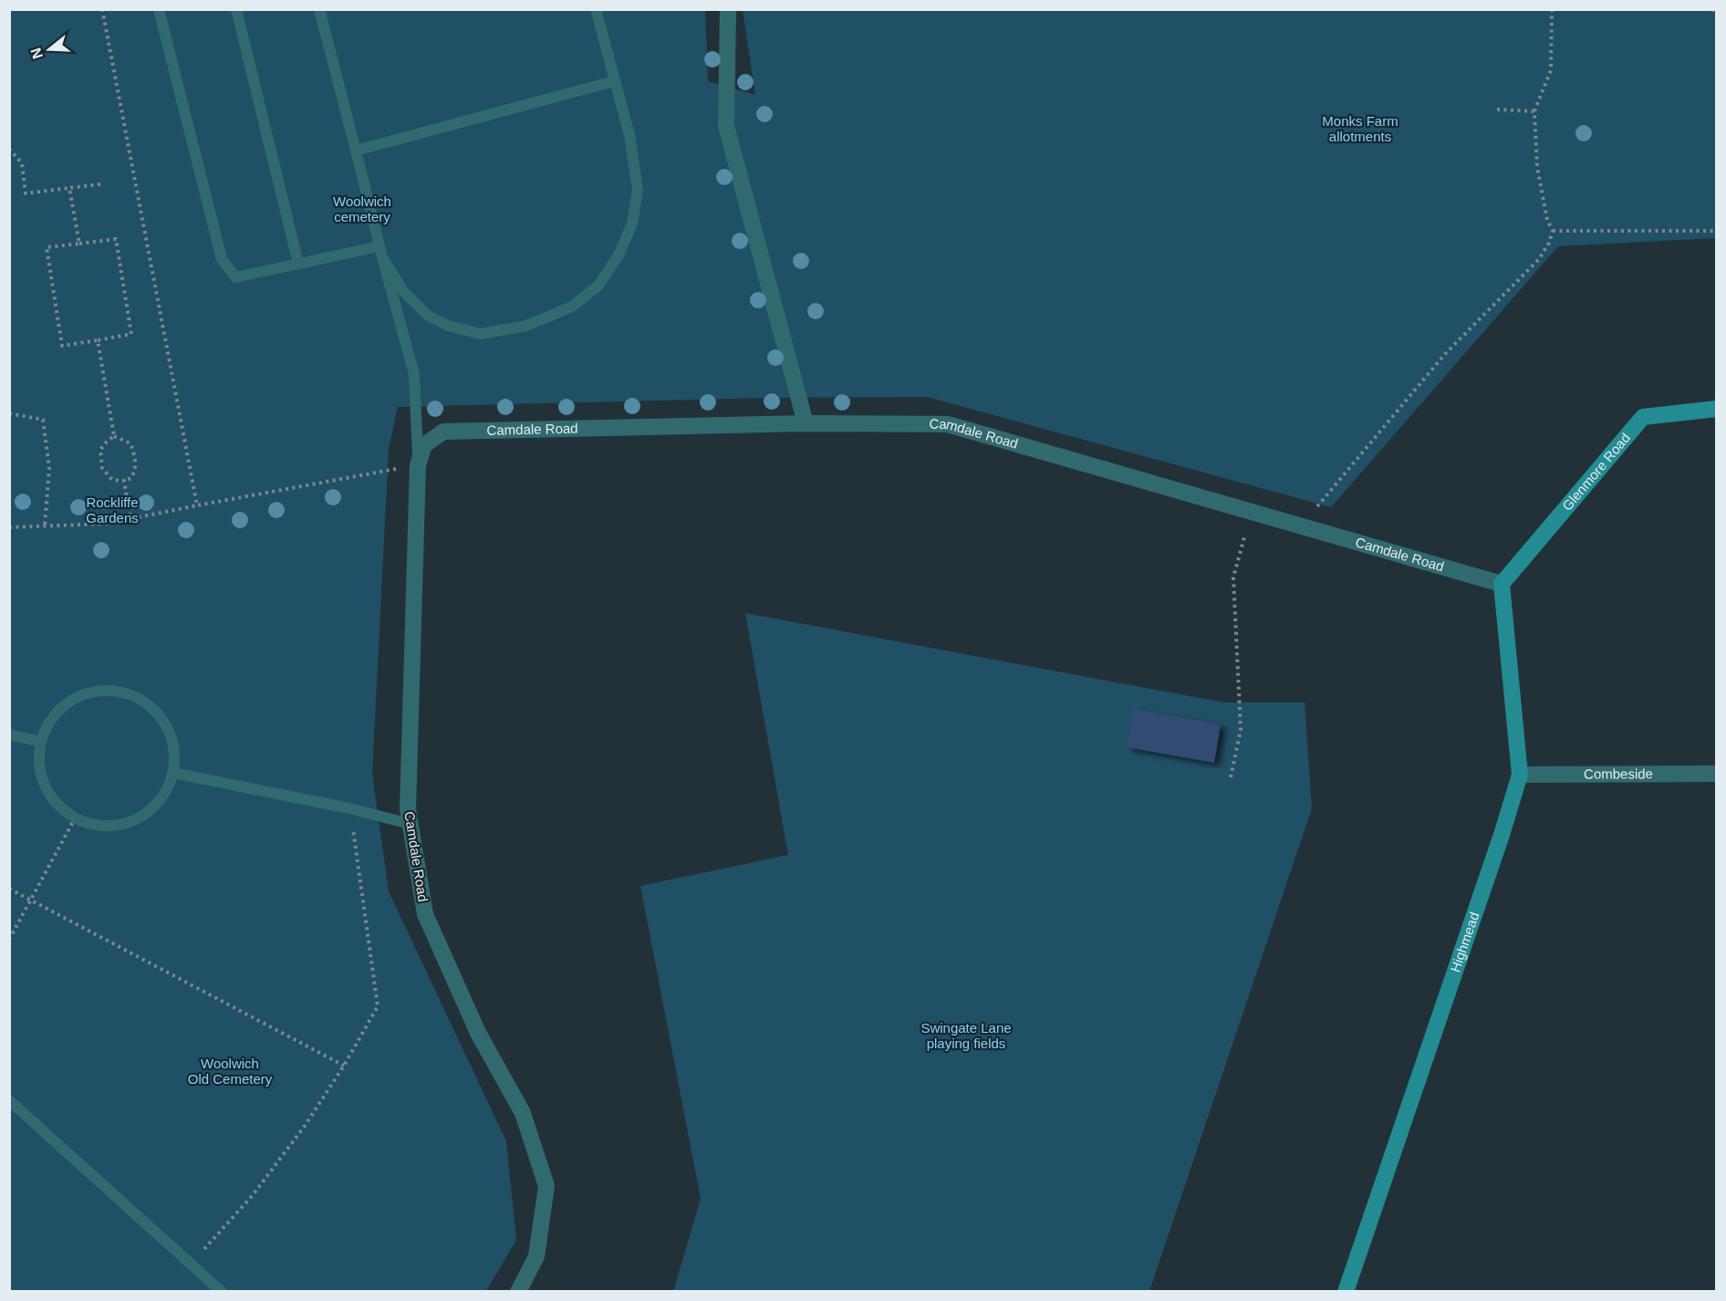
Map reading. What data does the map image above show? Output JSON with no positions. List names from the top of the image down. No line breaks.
{"streets":{"street":["Camdale Road","Glenmore Road","Combeside","Highmead"]},"crossings":[["Camdale Road","Glenmore Road"],["Camdale Road","Highmead"],["Glenmore Road","Highmead"],["Combeside","Highmead"]],"parks":["Monks Farm allotments","Woolwich cemetery","Rockliffe Gardens","Swingate Lane playing fields","Woolwich Old Cemetery"],"north":"left"}
